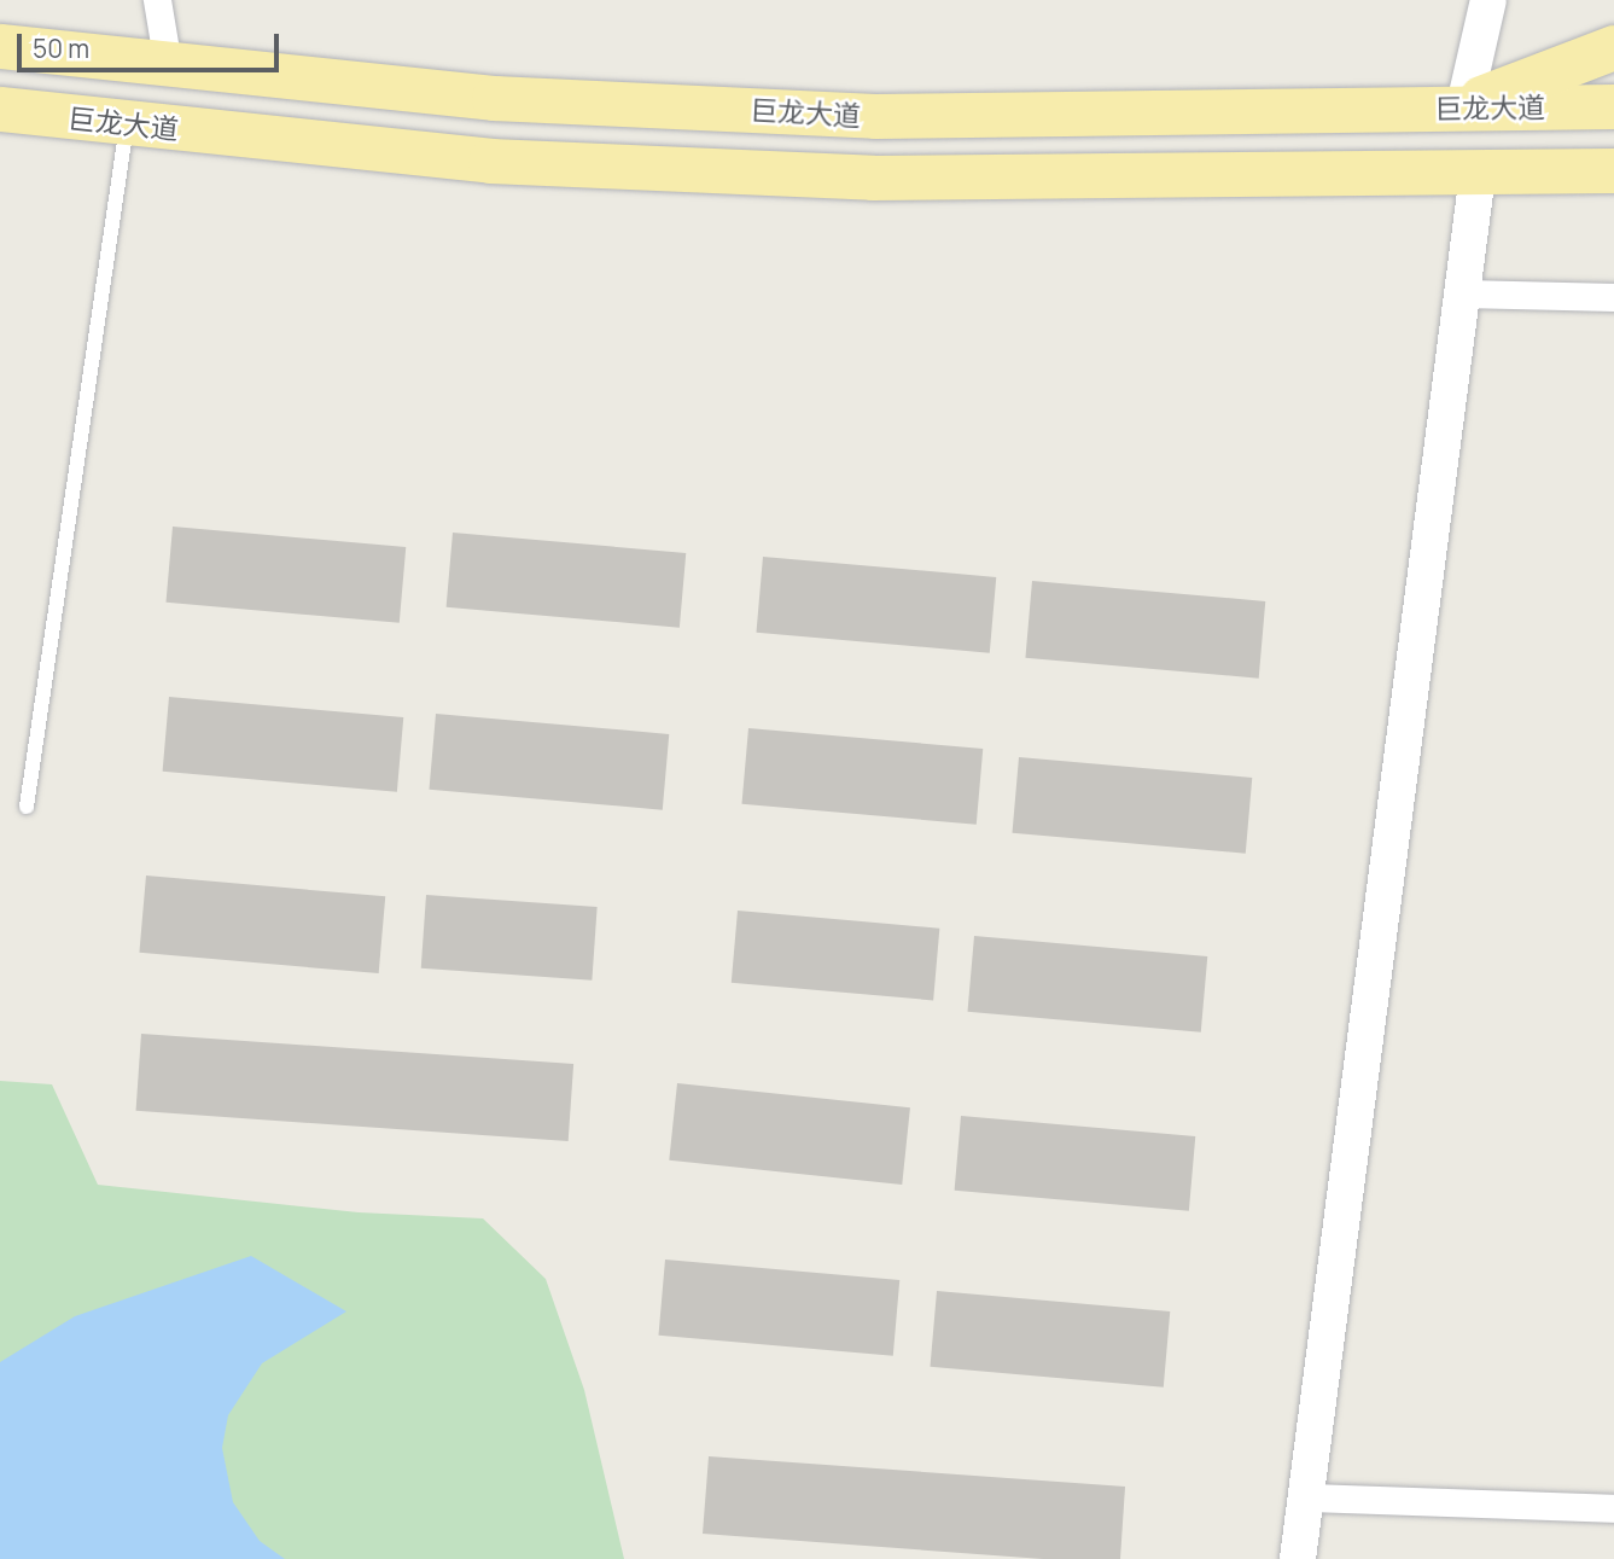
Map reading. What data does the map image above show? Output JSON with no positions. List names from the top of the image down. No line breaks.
{"streets":{"main road":["巨龙大道"]},"scale_bar":"50 m"}
